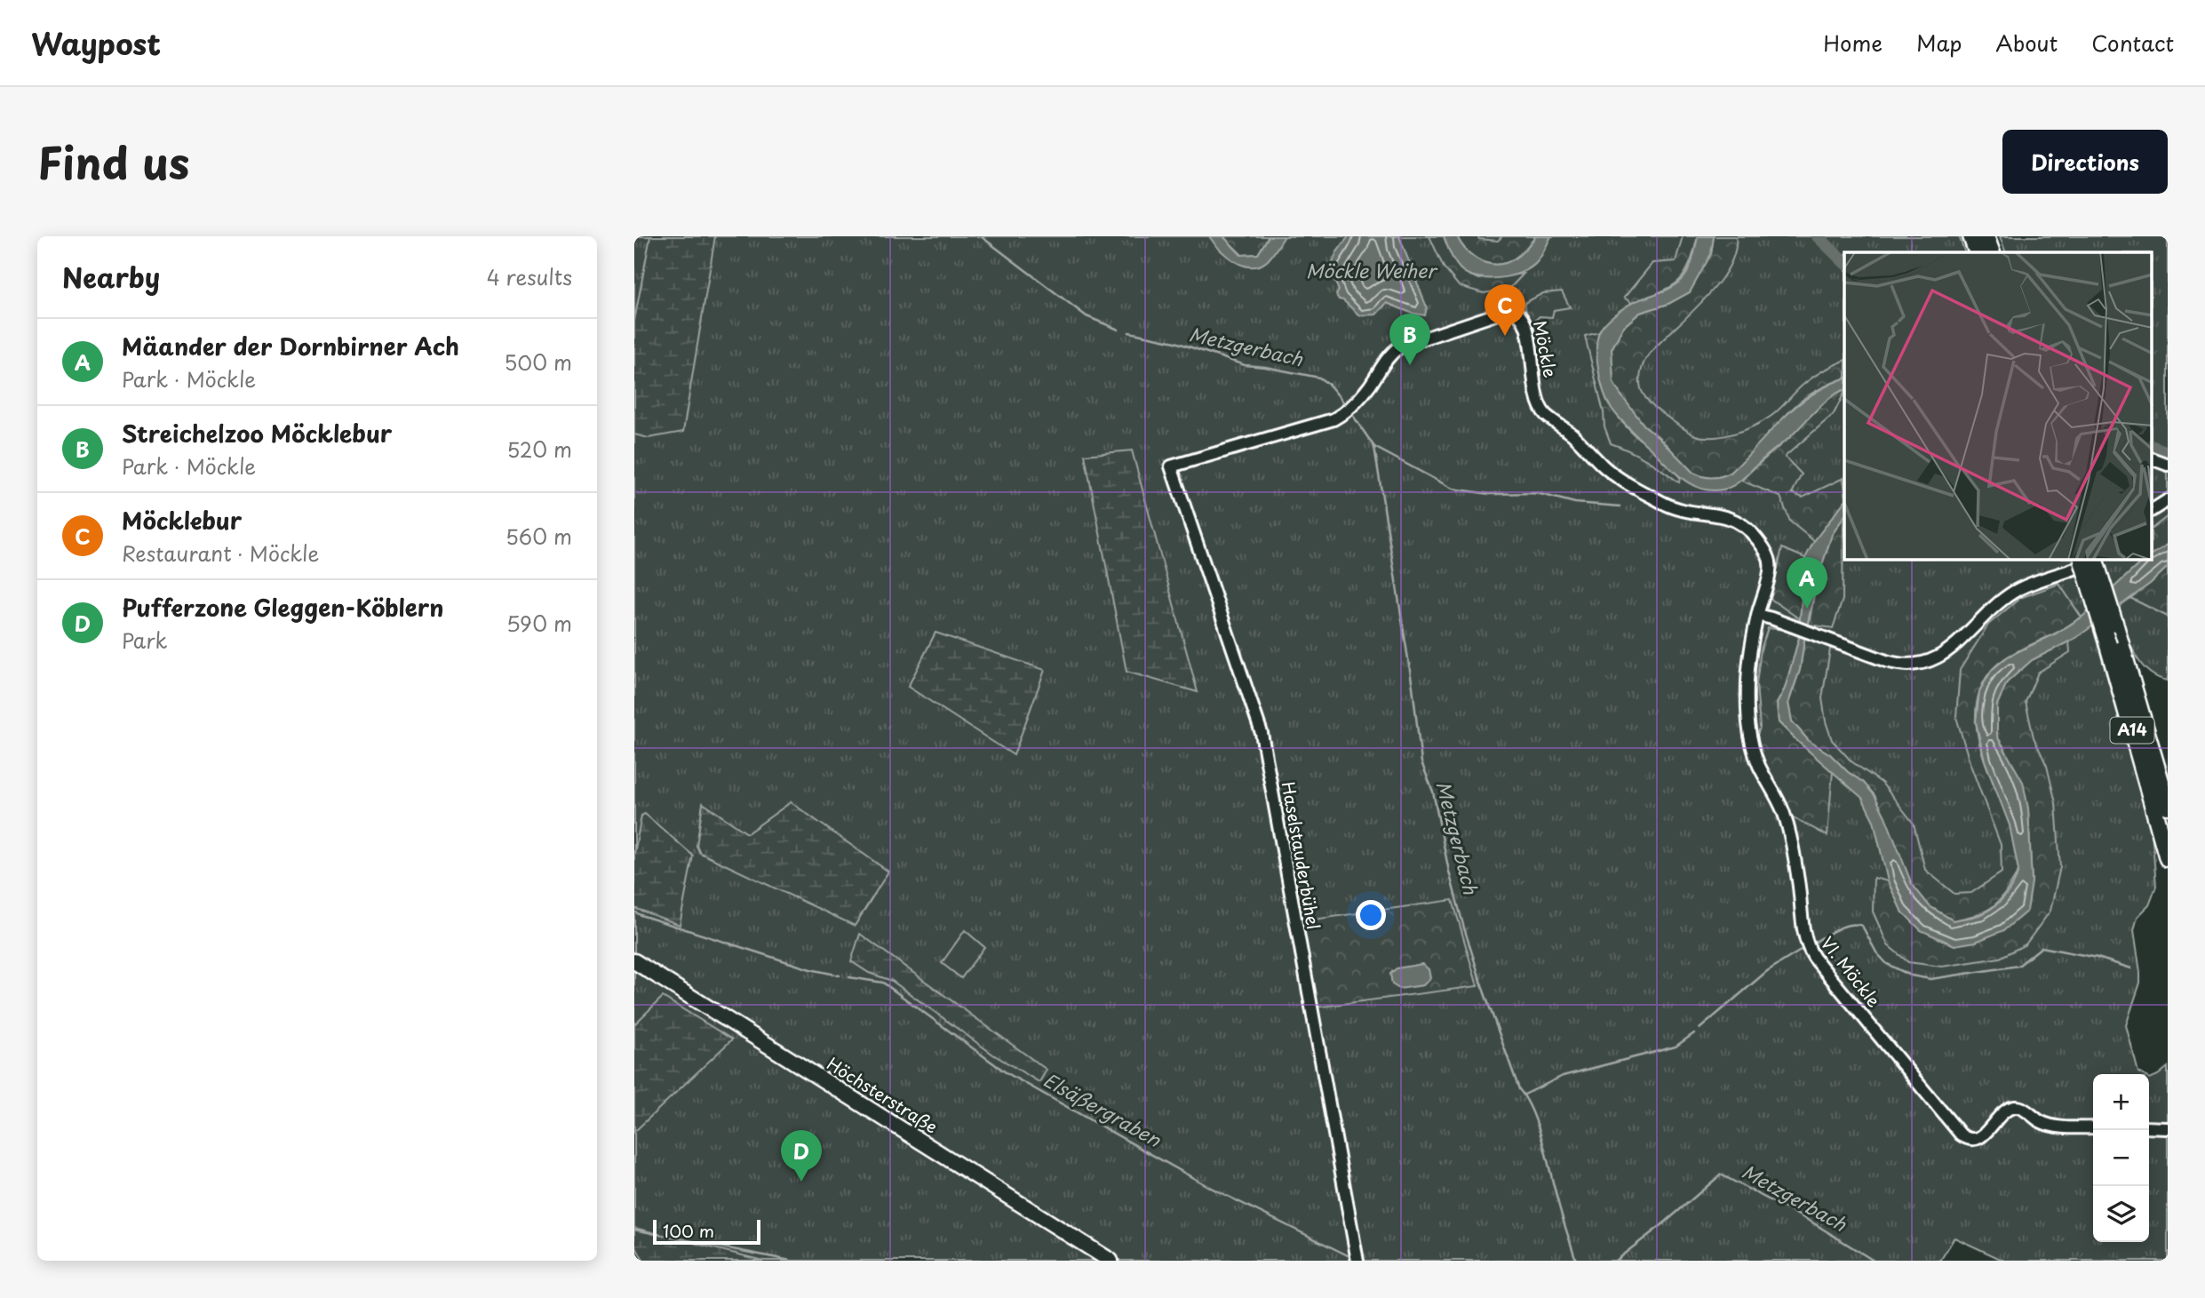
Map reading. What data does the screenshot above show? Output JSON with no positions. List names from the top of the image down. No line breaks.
{"streets":{"highway":["A14"],"main road":["Höchsterstraße"],"street":["Möckle","Haselstauderbühel","VI. Möckle"]},"crossings":[["Möckle","Haselstauderbühel"],["Möckle","VI. Möckle"]],"water":["Möckle Weiher","Metzgerbach","Elsäßergraben"],"scale_bar":"100 m","page":{"header":"Waypost","nav":["Home","Map","About","Contact"],"title":"Find us","buttons":"Directions","heading":["Nearby","4 results"],"pins":["C","B","A","D"],"list":[{"mark":"A","name":"Mäander der Dornbirner Ach","note":"Park · Möckle","value":"500 m"},{"mark":"B","name":"Streichelzoo Möcklebur","note":"Park · Möckle","value":"520 m"},{"mark":"C","name":"Möcklebur","note":"Restaurant · Möckle","value":"560 m"},{"mark":"D","name":"Pufferzone Gleggen-Köblern","note":"Park","value":"590 m"}],"map_buttons":["+","−"],"scale":"100 m"}}
